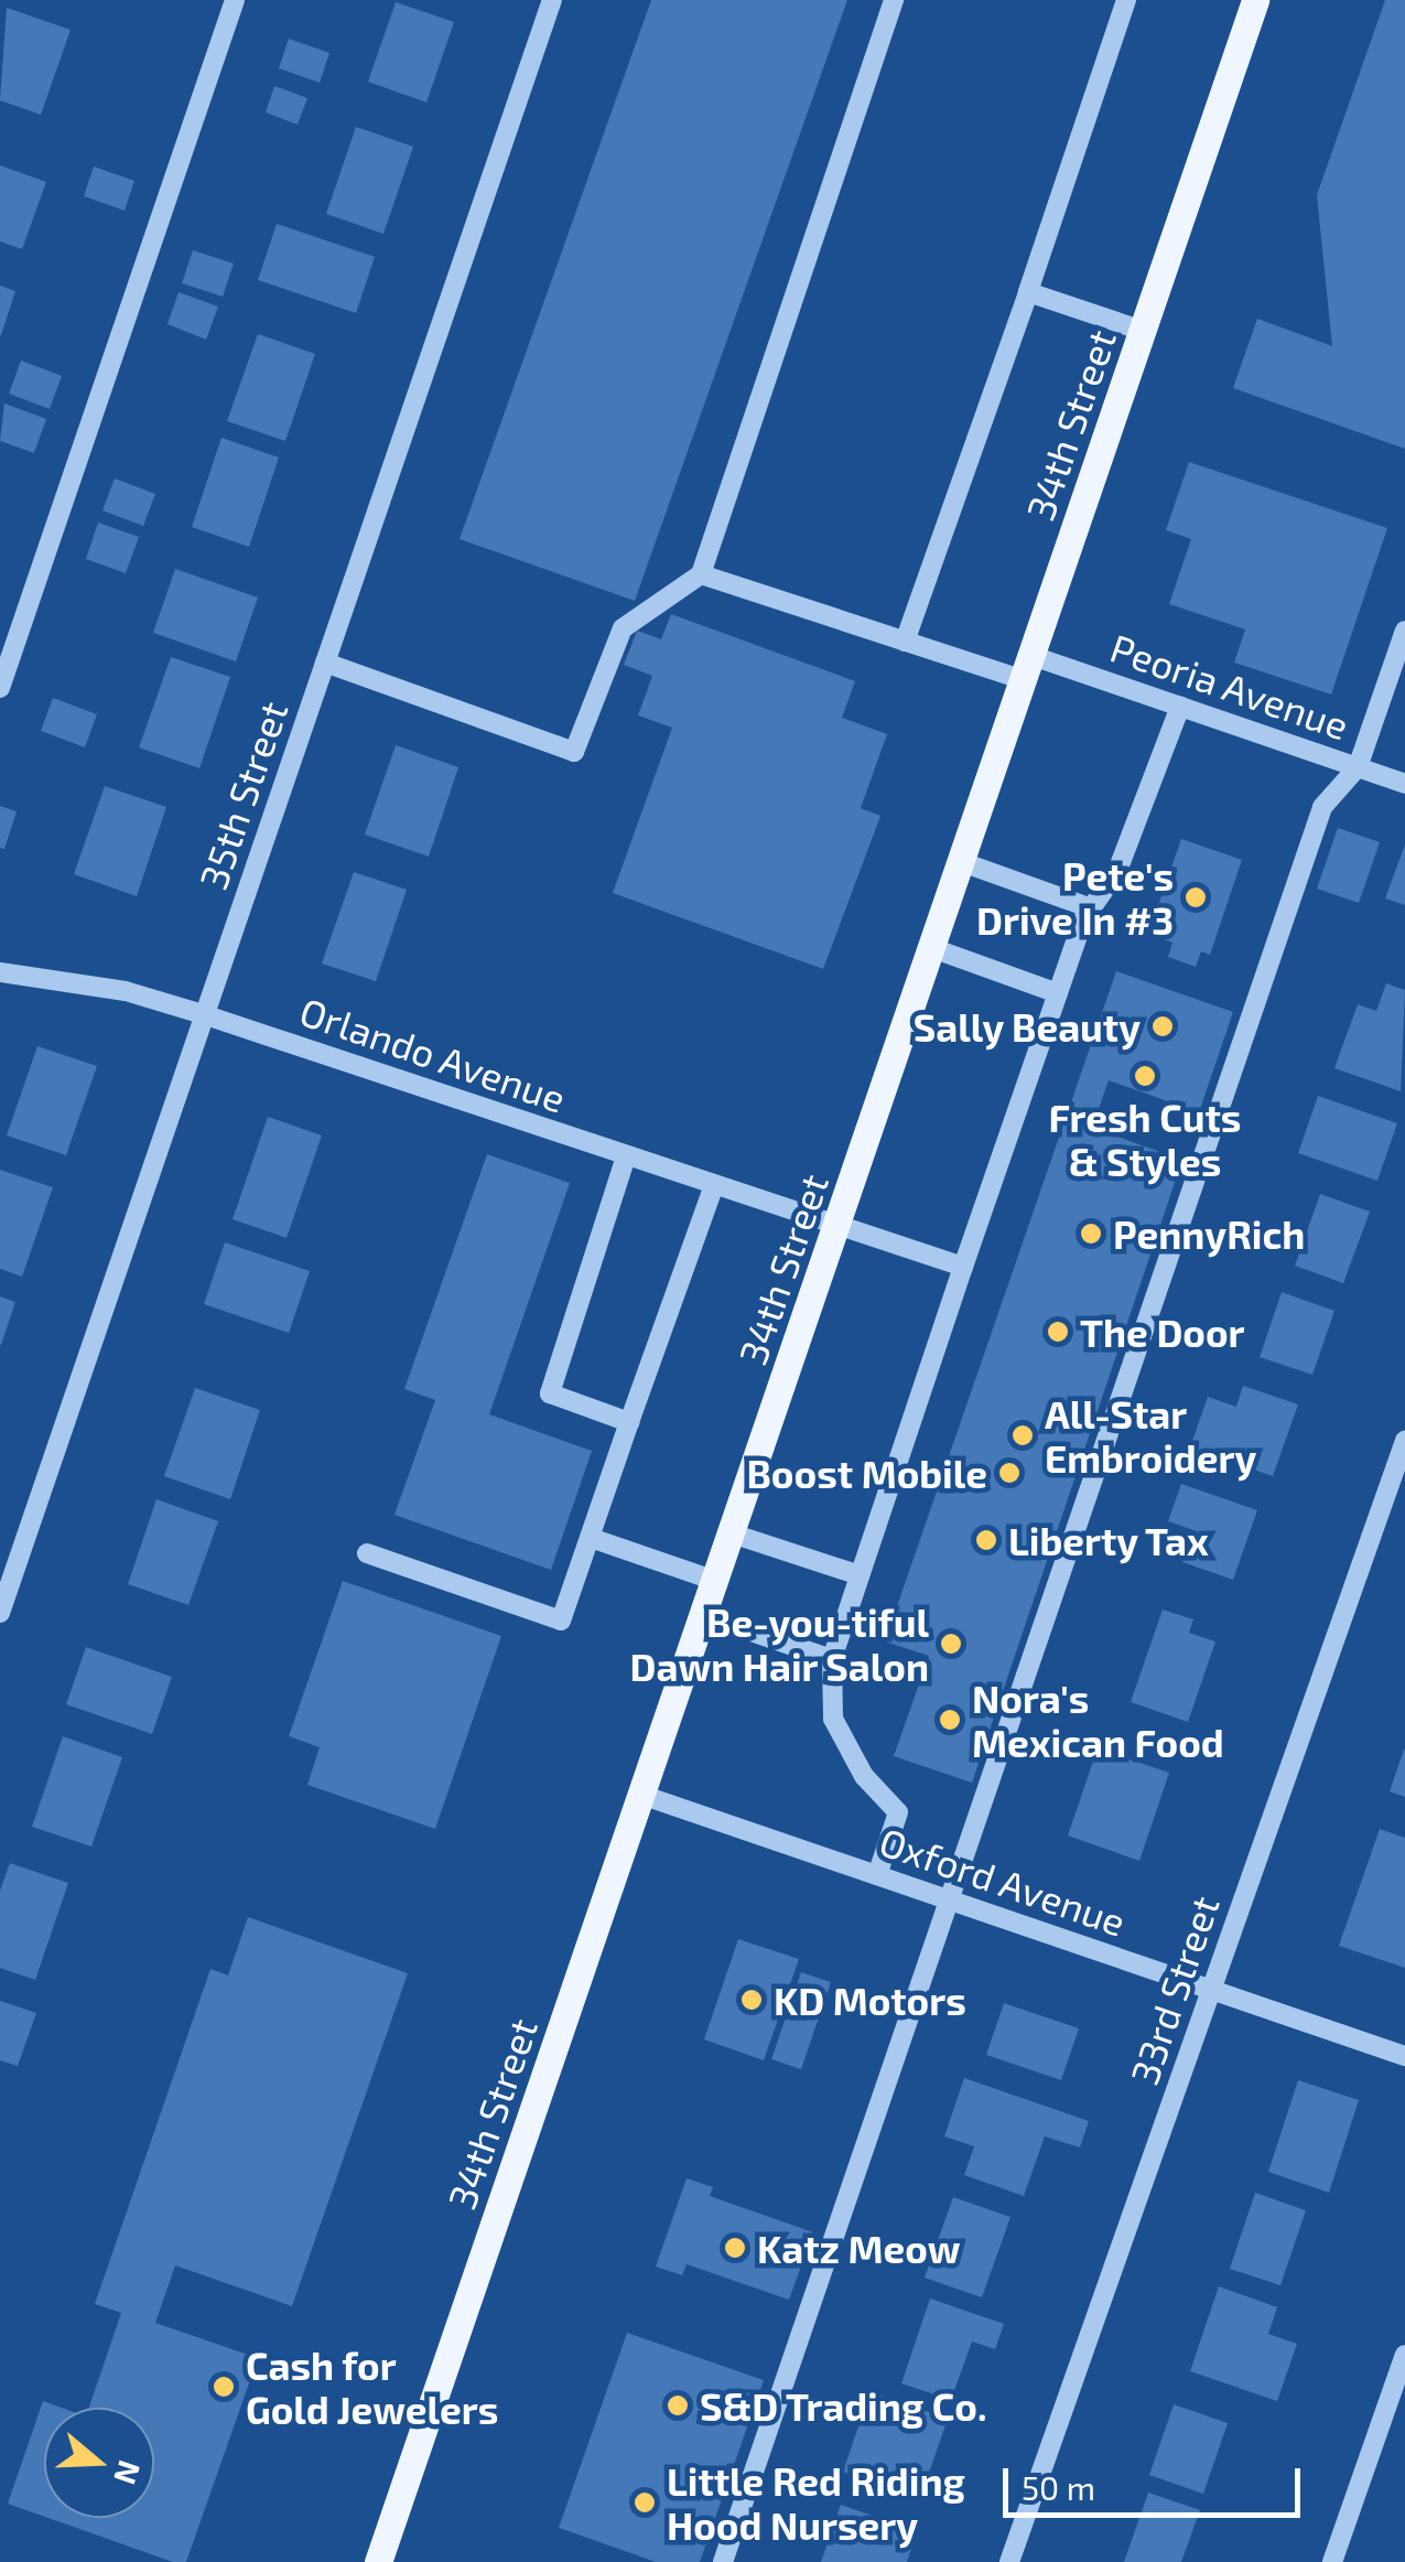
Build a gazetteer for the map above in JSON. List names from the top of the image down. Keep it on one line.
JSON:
{"streets":{"main road":["34th Street"],"street":["Peoria Avenue","35th Street","Orlando Avenue","Oxford Avenue","33rd Street"]},"crossings":[["34th Street","Peoria Avenue"],["34th Street","Orlando Avenue"],["34th Street","Oxford Avenue"],["35th Street","Orlando Avenue"],["Oxford Avenue","33rd Street"]],"places":["Pete's Drive In #3","Sally Beauty","Fresh Cuts & Styles","PennyRich","The Door","All-Star Embroidery","Boost Mobile","Liberty Tax","Be-you-tiful Dawn Hair Salon","Nora's Mexican Food","KD Motors","Katz Meow","Cash for Gold Jewelers","S&D Trading Co.","Little Red Riding Hood Nursery"],"scale_bar":"50 m","north":"right"}
